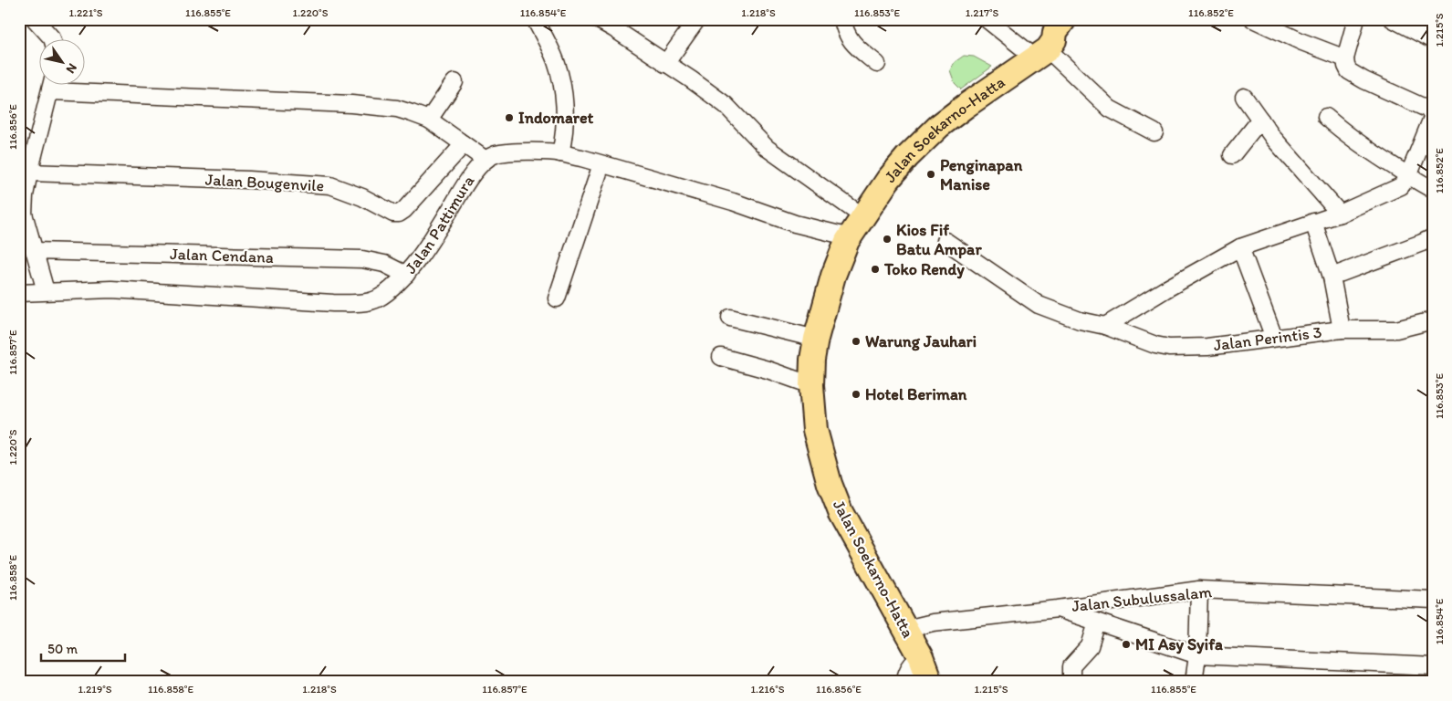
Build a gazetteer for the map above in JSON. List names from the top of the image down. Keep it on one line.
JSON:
{"streets":{"highway":["Jalan Soekarno-Hatta"],"street":["Jalan Bougenvile","Jalan Pattimura","Jalan Cendana","Jalan Perintis 3","Jalan Subulussalam"]},"crossings":[["Jalan Soekarno-Hatta","Jalan Pattimura"],["Jalan Soekarno-Hatta","Jalan Subulussalam"],["Jalan Pattimura","Jalan Cendana"]],"places":["Indomaret","Penginapan Manise","Kios Fif Batu Ampar","Toko Rendy","Warung Jauhari","Hotel Beriman","MI Asy Syifa"],"scale_bar":"50 m","north":"bottom right","coordinates":["1.221°S","116.855°E","1.220°S","116.854°E","1.218°S","116.853°E","1.217°S","116.852°E","1.215°S","116.856°E","116.857°E","116.858°E","1.219°S","1.216°S"]}
